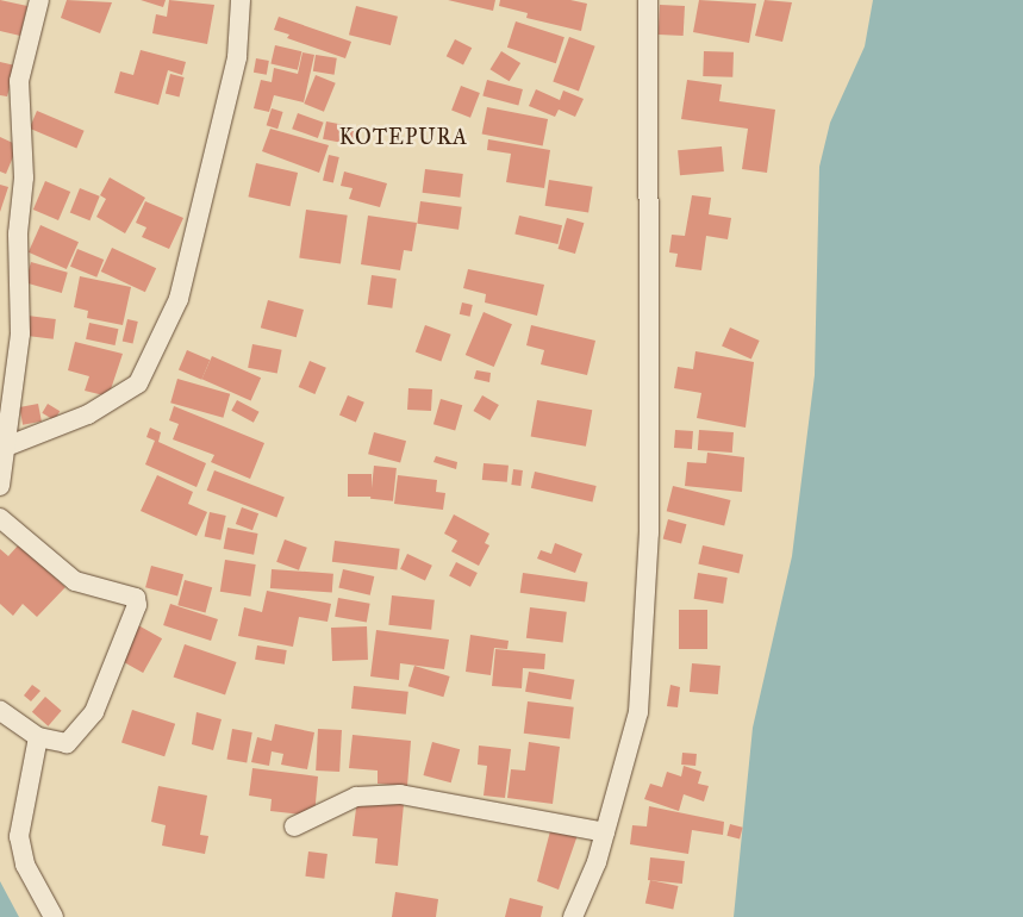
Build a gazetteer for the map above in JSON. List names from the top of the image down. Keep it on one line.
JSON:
{"districts":["KOTEPURA"]}
